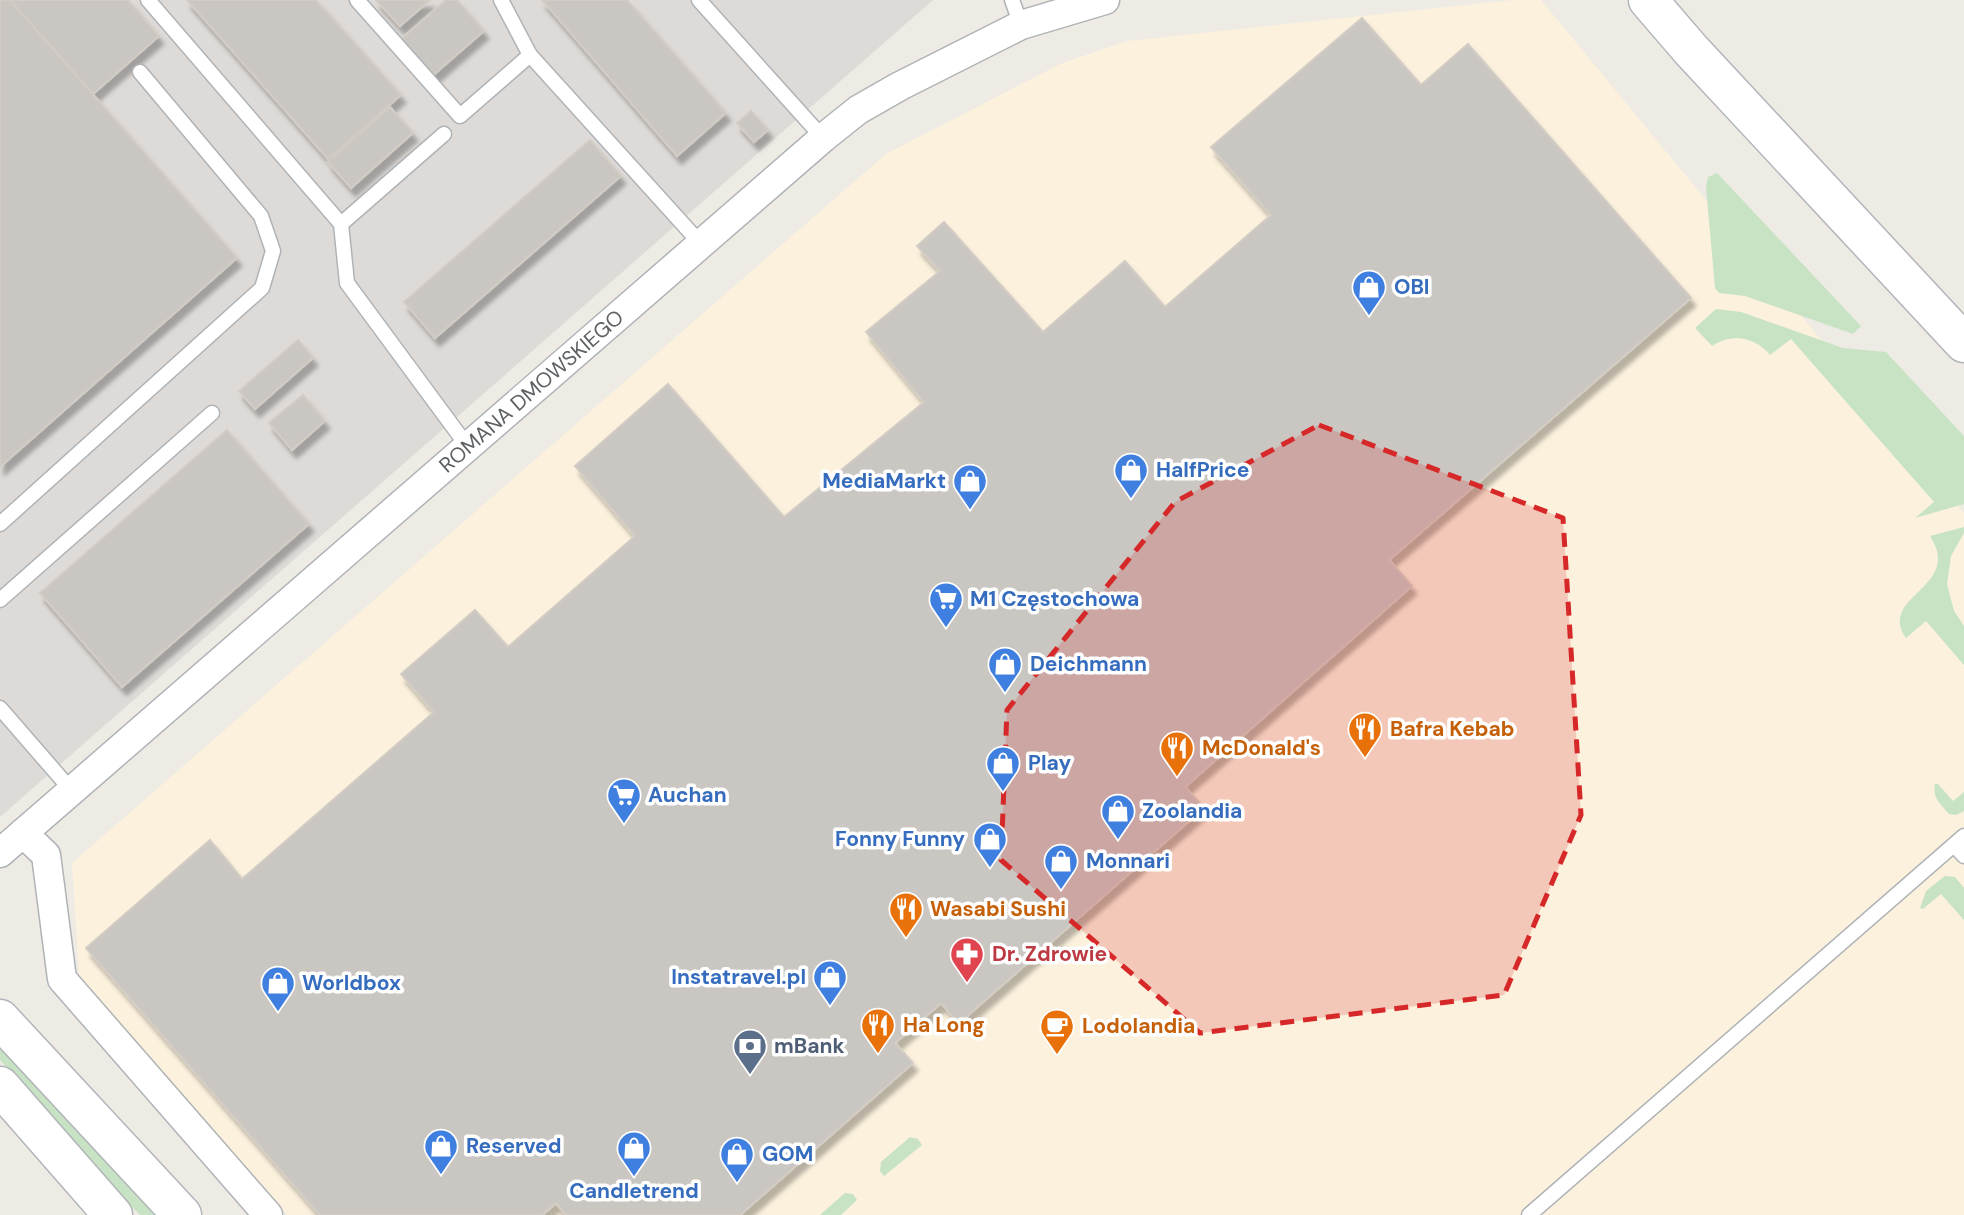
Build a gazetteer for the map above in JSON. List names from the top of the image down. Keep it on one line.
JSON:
{"streets":{"street":["ROMANA DMOWSKIEGO"]},"places":{"shop":["OBI","HalfPrice","MediaMarkt","Deichmann","Play","Zoolandia","Fonny Funny","Monnari","Instatravel.pl","Worldbox","Reserved","Candletrend","GOM"],"supermarket":["M1 Częstochowa","Auchan"],"restaurant":["Bafra Kebab","McDonald's","Wasabi Sushi","Ha Long"],"pharmacy":["Dr. Zdrowie"],"cafe":["Lodolandia"],"bank":["mBank"]}}
